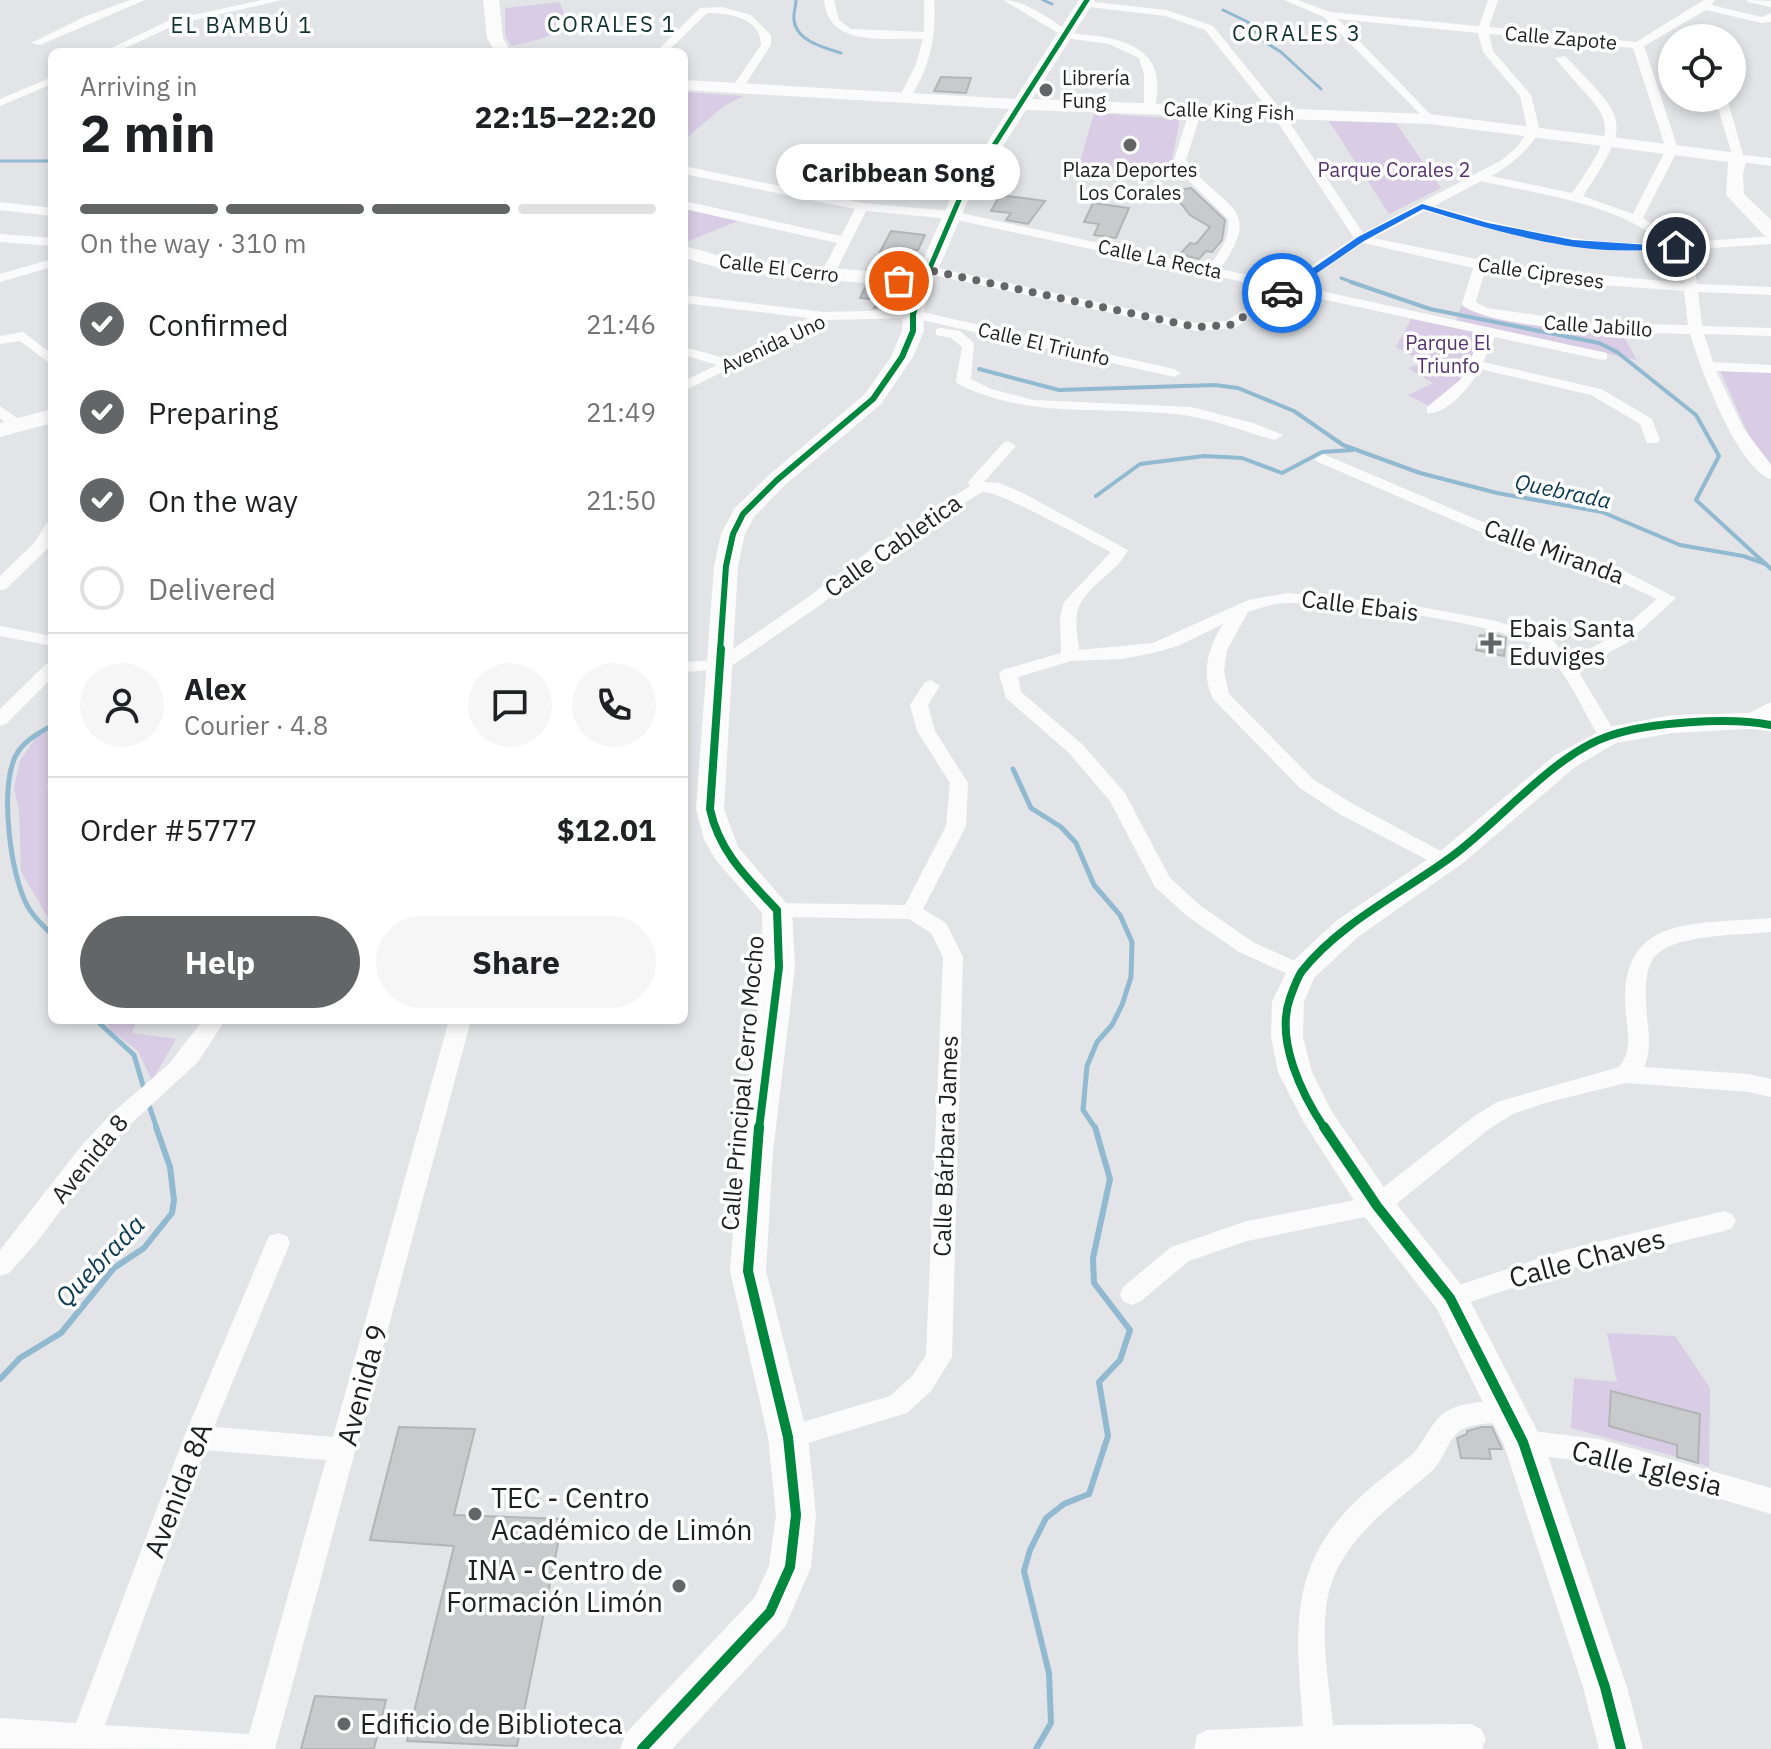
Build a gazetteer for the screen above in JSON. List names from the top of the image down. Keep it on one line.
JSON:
{"streets":{"street":["Calle Zapote","Calle King Fish","Calle La Recta","Calle El Cerro","Calle Cipreses","Calle Jabillo","Avenida Uno","Calle El Triunfo","Calle Cabletica","Calle Miranda","Calle Ebais","Calle Principal Cerro Mocho","Calle Bárbara James","Avenida 8","Calle Chaves","Avenida 9","Calle Iglesia","Avenida 8A"]},"crossings":[["Calle King Fish","Calle Principal Cerro Mocho"],["Calle La Recta","Calle Principal Cerro Mocho"],["Calle El Cerro","Calle Principal Cerro Mocho"],["Calle Cipreses","Calle Jabillo"],["Avenida Uno","Calle El Triunfo"],["Avenida Uno","Calle Principal Cerro Mocho"],["Calle El Triunfo","Calle Principal Cerro Mocho"],["Calle Cabletica","Calle Ebais"],["Calle Cabletica","Calle Principal Cerro Mocho"],["Calle Miranda","Calle Ebais"],["Calle Principal Cerro Mocho","Calle Bárbara James"]],"districts":["CORALES 1","EL BAMBÚ 1","CORALES 3"],"water":["Quebrada"],"parks":["Parque Corales 2","Parque El Triunfo"],"places":{"other":["Librería Fung","Plaza Deportes Los Corales","Caribbean Song","TEC - Centro Académico de Limón","INA - Centro de Formación Limón","Edificio de Biblioteca"],"health":["Ebais Santa Eduviges"]},"page":{"heading":["2 min","Arriving in","22:15–22:20"],"panel":["Alex","Courier · 4.8","Order #5777","$12.01"],"bubble":"Caribbean Song","bar":"On the way · 310 m","list":[["Confirmed","21:46"],["Preparing","21:49"],["On the way","21:50"],"Delivered"],"buttons":["Help","Share"]}}
